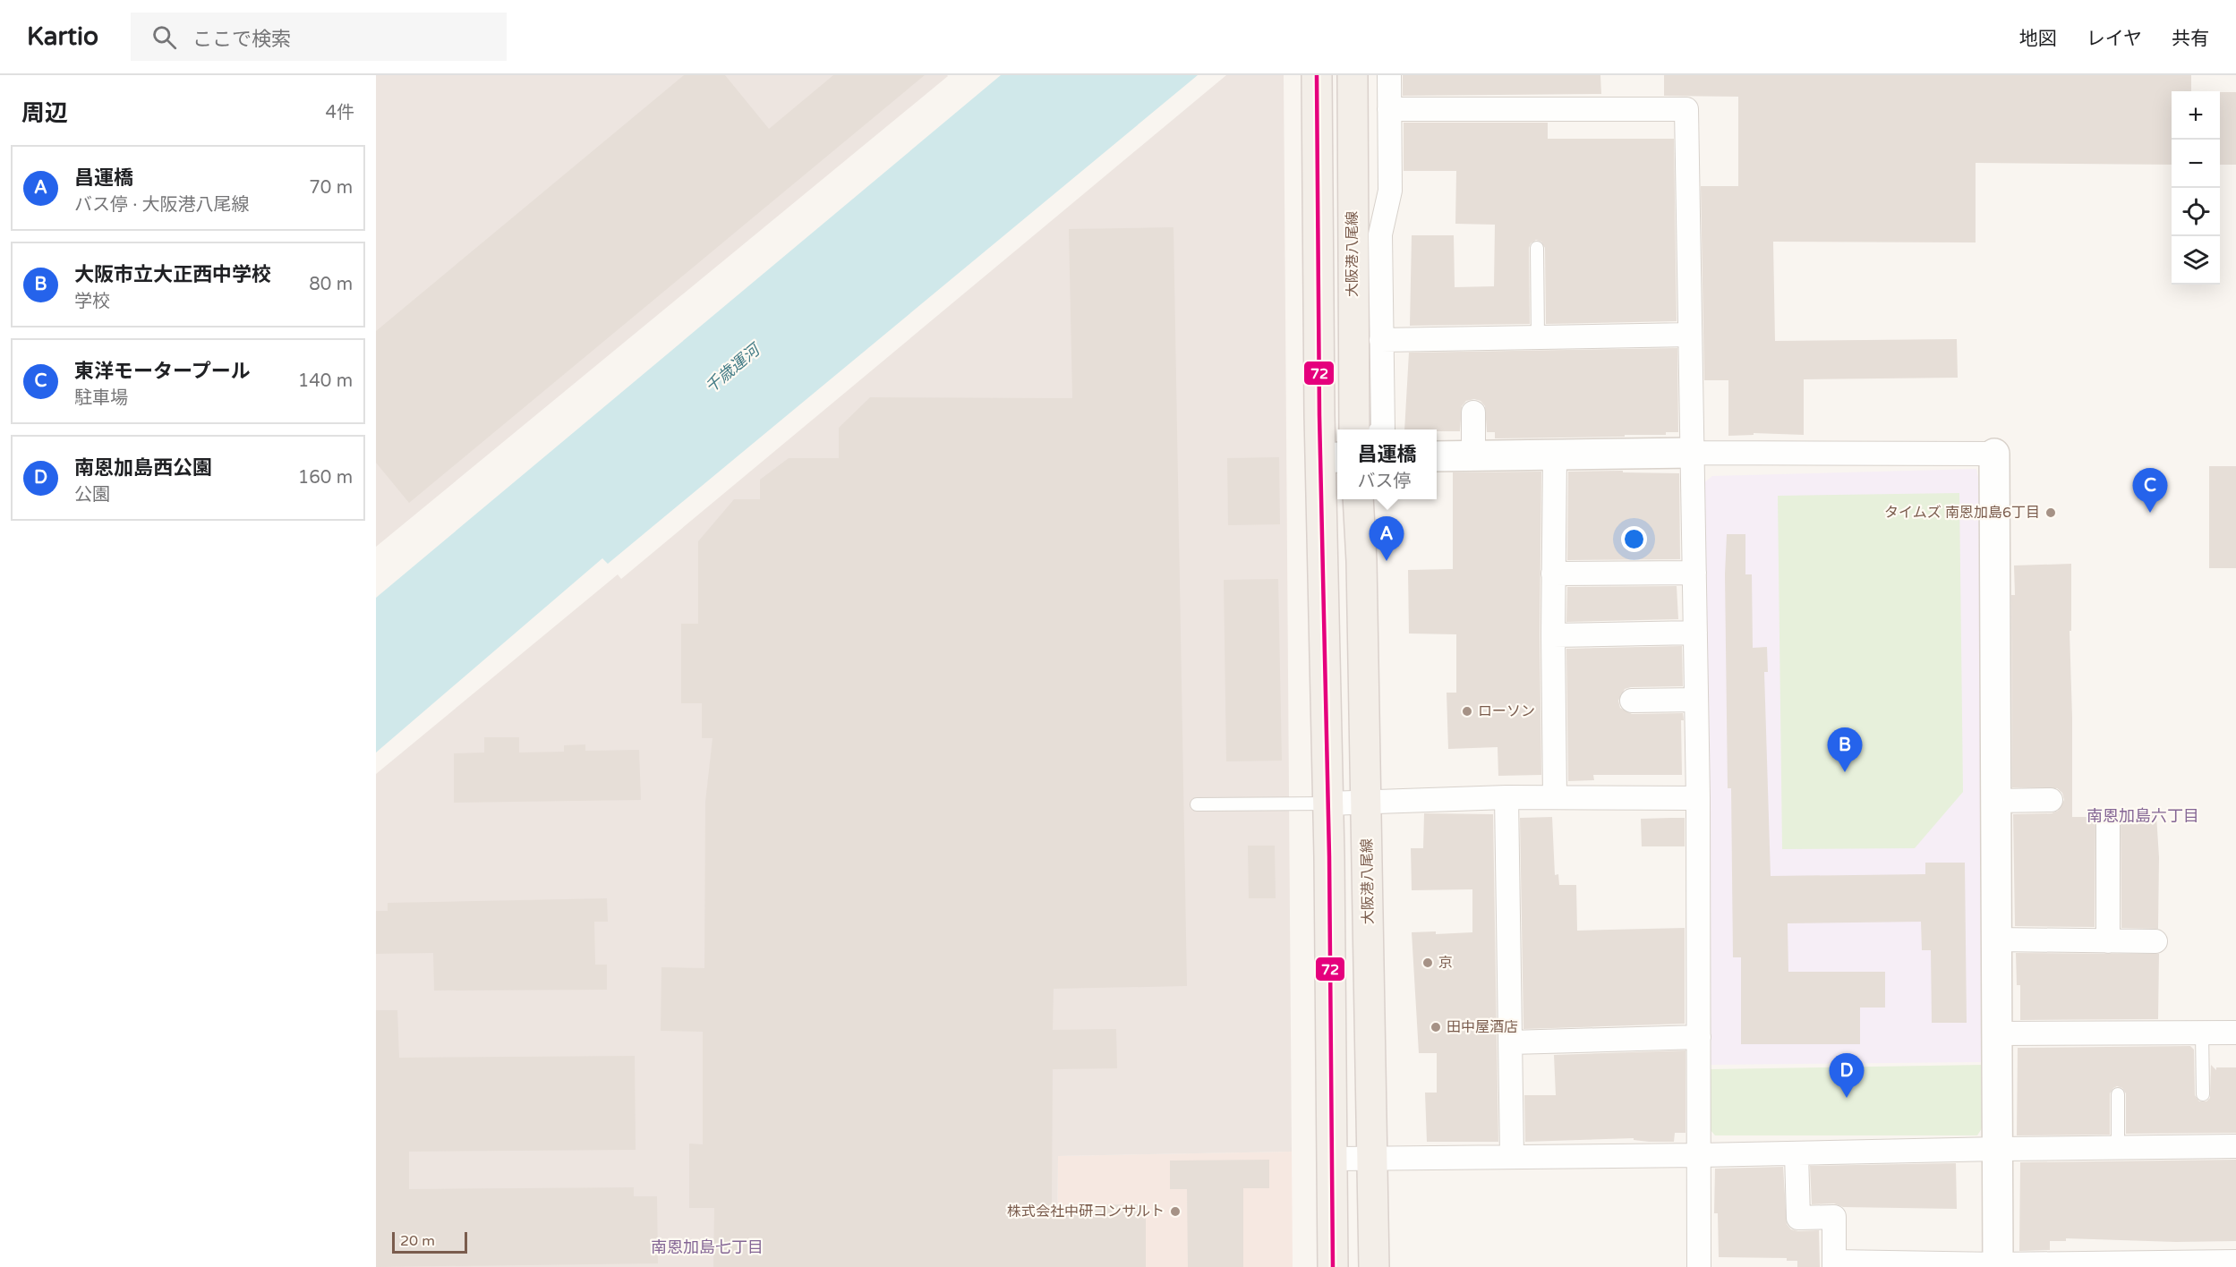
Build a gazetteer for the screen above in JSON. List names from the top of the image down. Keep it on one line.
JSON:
{"streets":{"main road":["大阪港八尾線"]},"districts":["南恩加島六丁目","南恩加島七丁目"],"water":["千歳運河"],"places":["タイムズ 南恩加島6丁目","ローソン","京","田中屋酒店","株式会社中研コンサルト"],"lines":["transit line 72"],"scale_bar":"20 m","page":{"header":"Kartio","search":"ここで検索","nav":["地図","レイヤ","共有"],"heading":["周辺","4件"],"map_buttons":["+","−"],"list":[{"mark":"A","name":"昌運橋","note":"バス停 · 大阪港八尾線","value":"70 m"},{"mark":"B","name":"大阪市立大正西中学校","note":"学校","value":"80 m"},{"mark":"C","name":"東洋モータープール","note":"駐車場","value":"140 m"},{"mark":"D","name":"南恩加島西公園","note":"公園","value":"160 m"}],"popup":["昌運橋","バス停"],"pins":["C","A","B","D"],"scale":"20 m"}}
